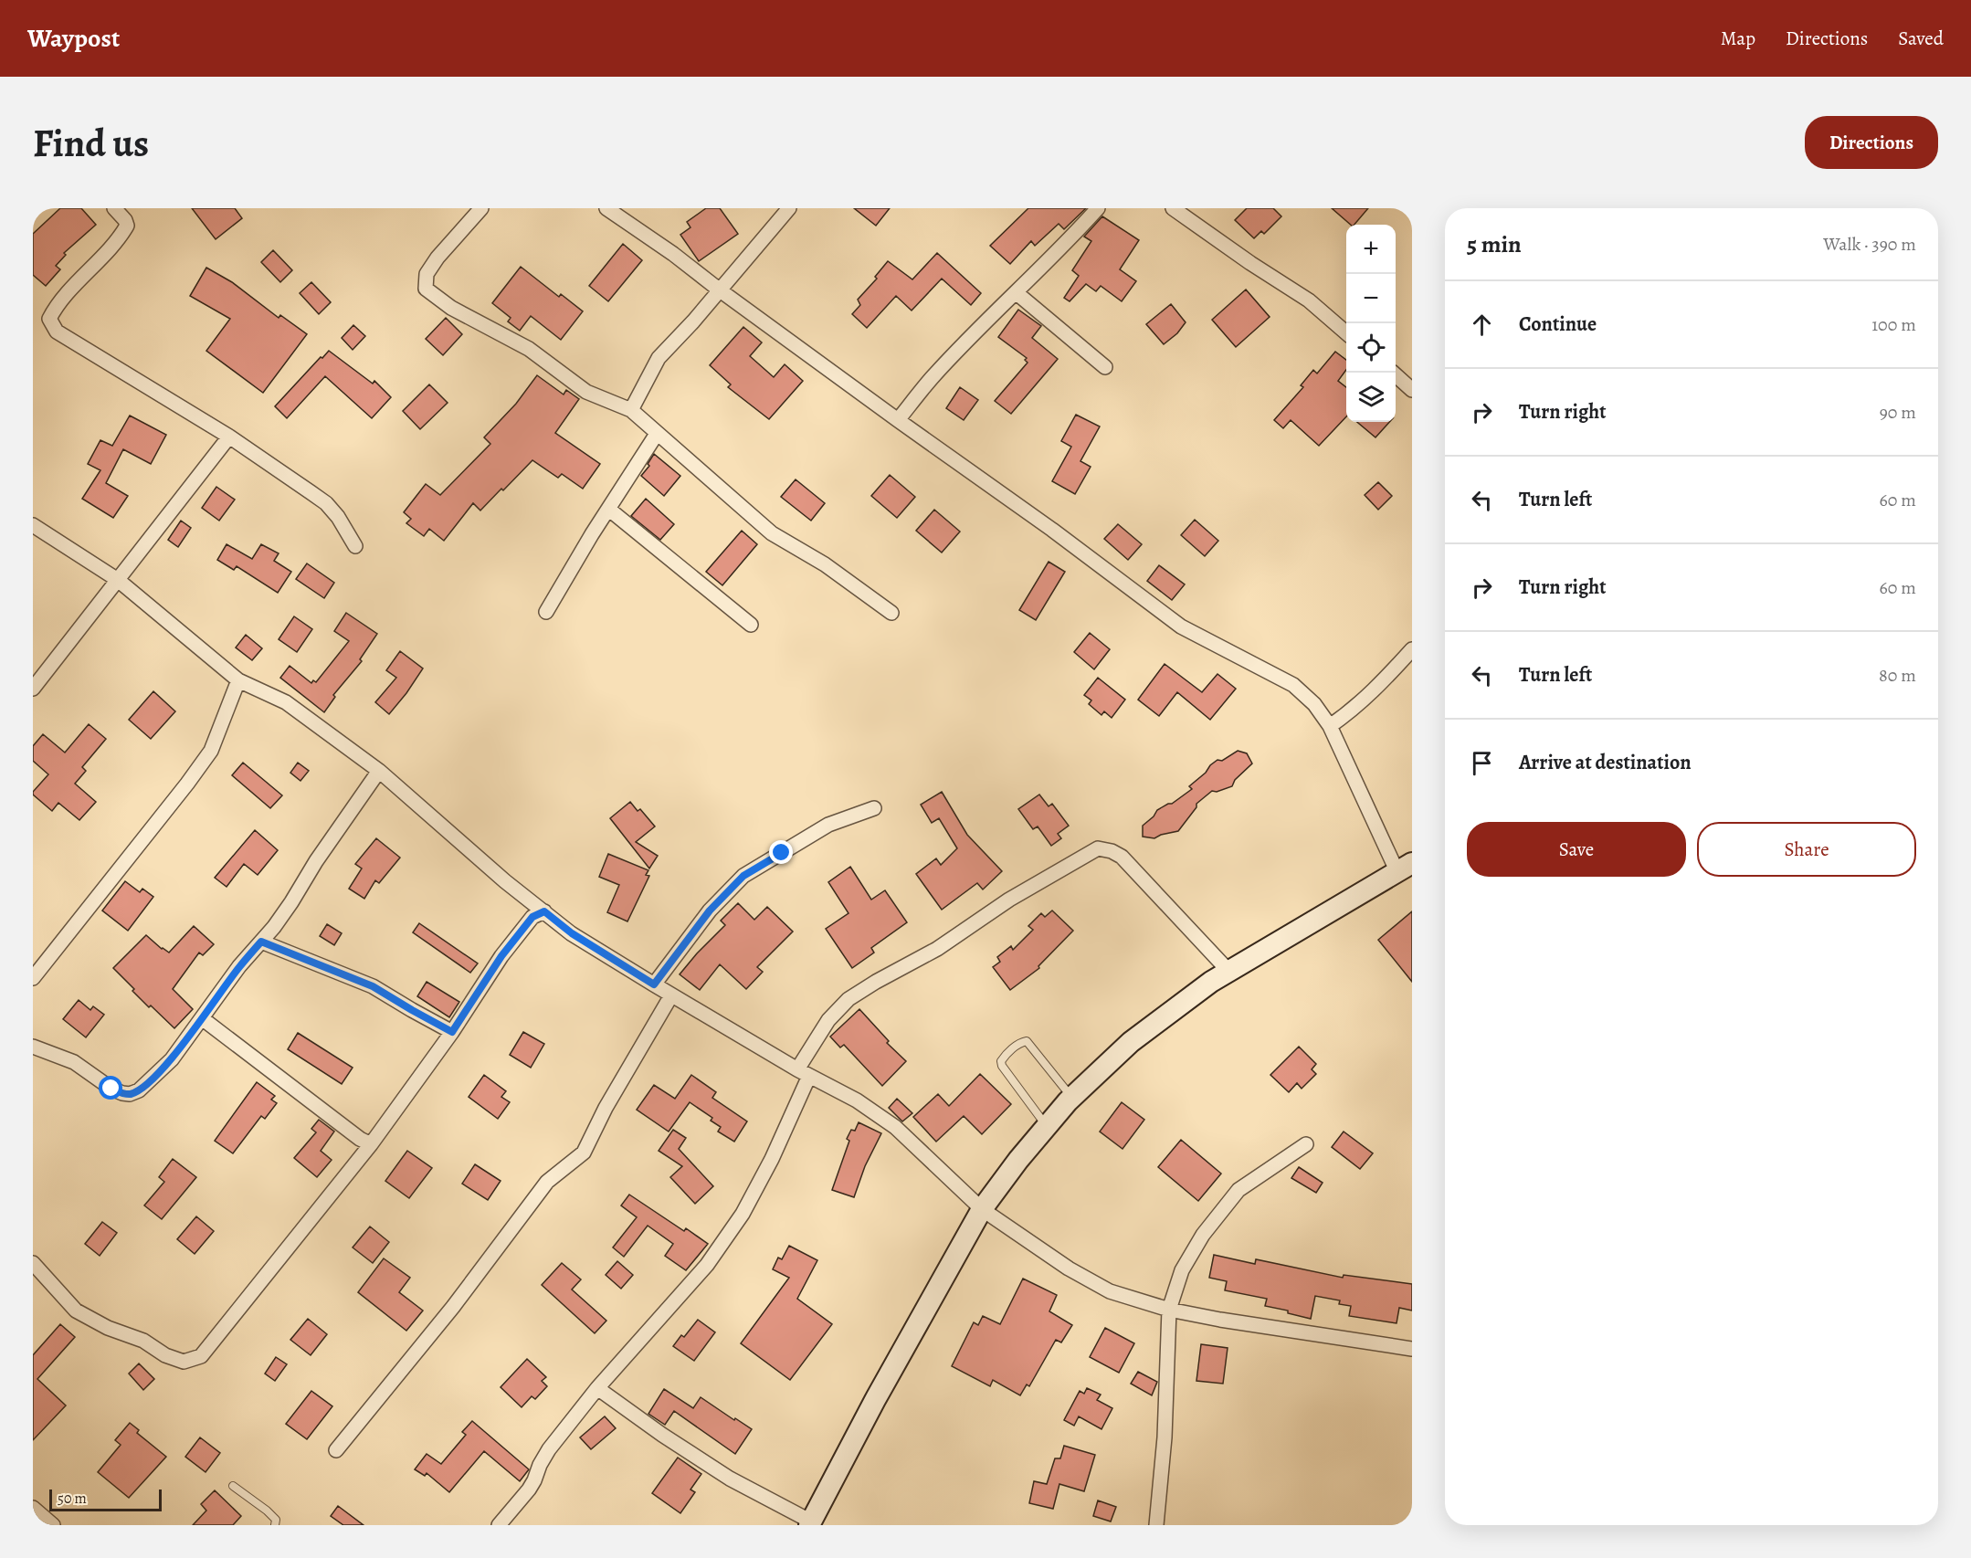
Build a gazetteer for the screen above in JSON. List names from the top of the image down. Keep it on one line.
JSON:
{"scale_bar":"50 m","page":{"header":"Waypost","nav":["Map","Directions","Saved"],"buttons":["Directions",["Save","Share"]],"title":"Find us","heading":["5 min","Walk · 390 m"],"map_buttons":["+","−"],"list":[["Continue","100 m"],["Turn right","90 m"],["Turn left","60 m"],["Turn right","60 m"],["Turn left","80 m"],"Arrive at destination"],"scale":"50 m"}}
